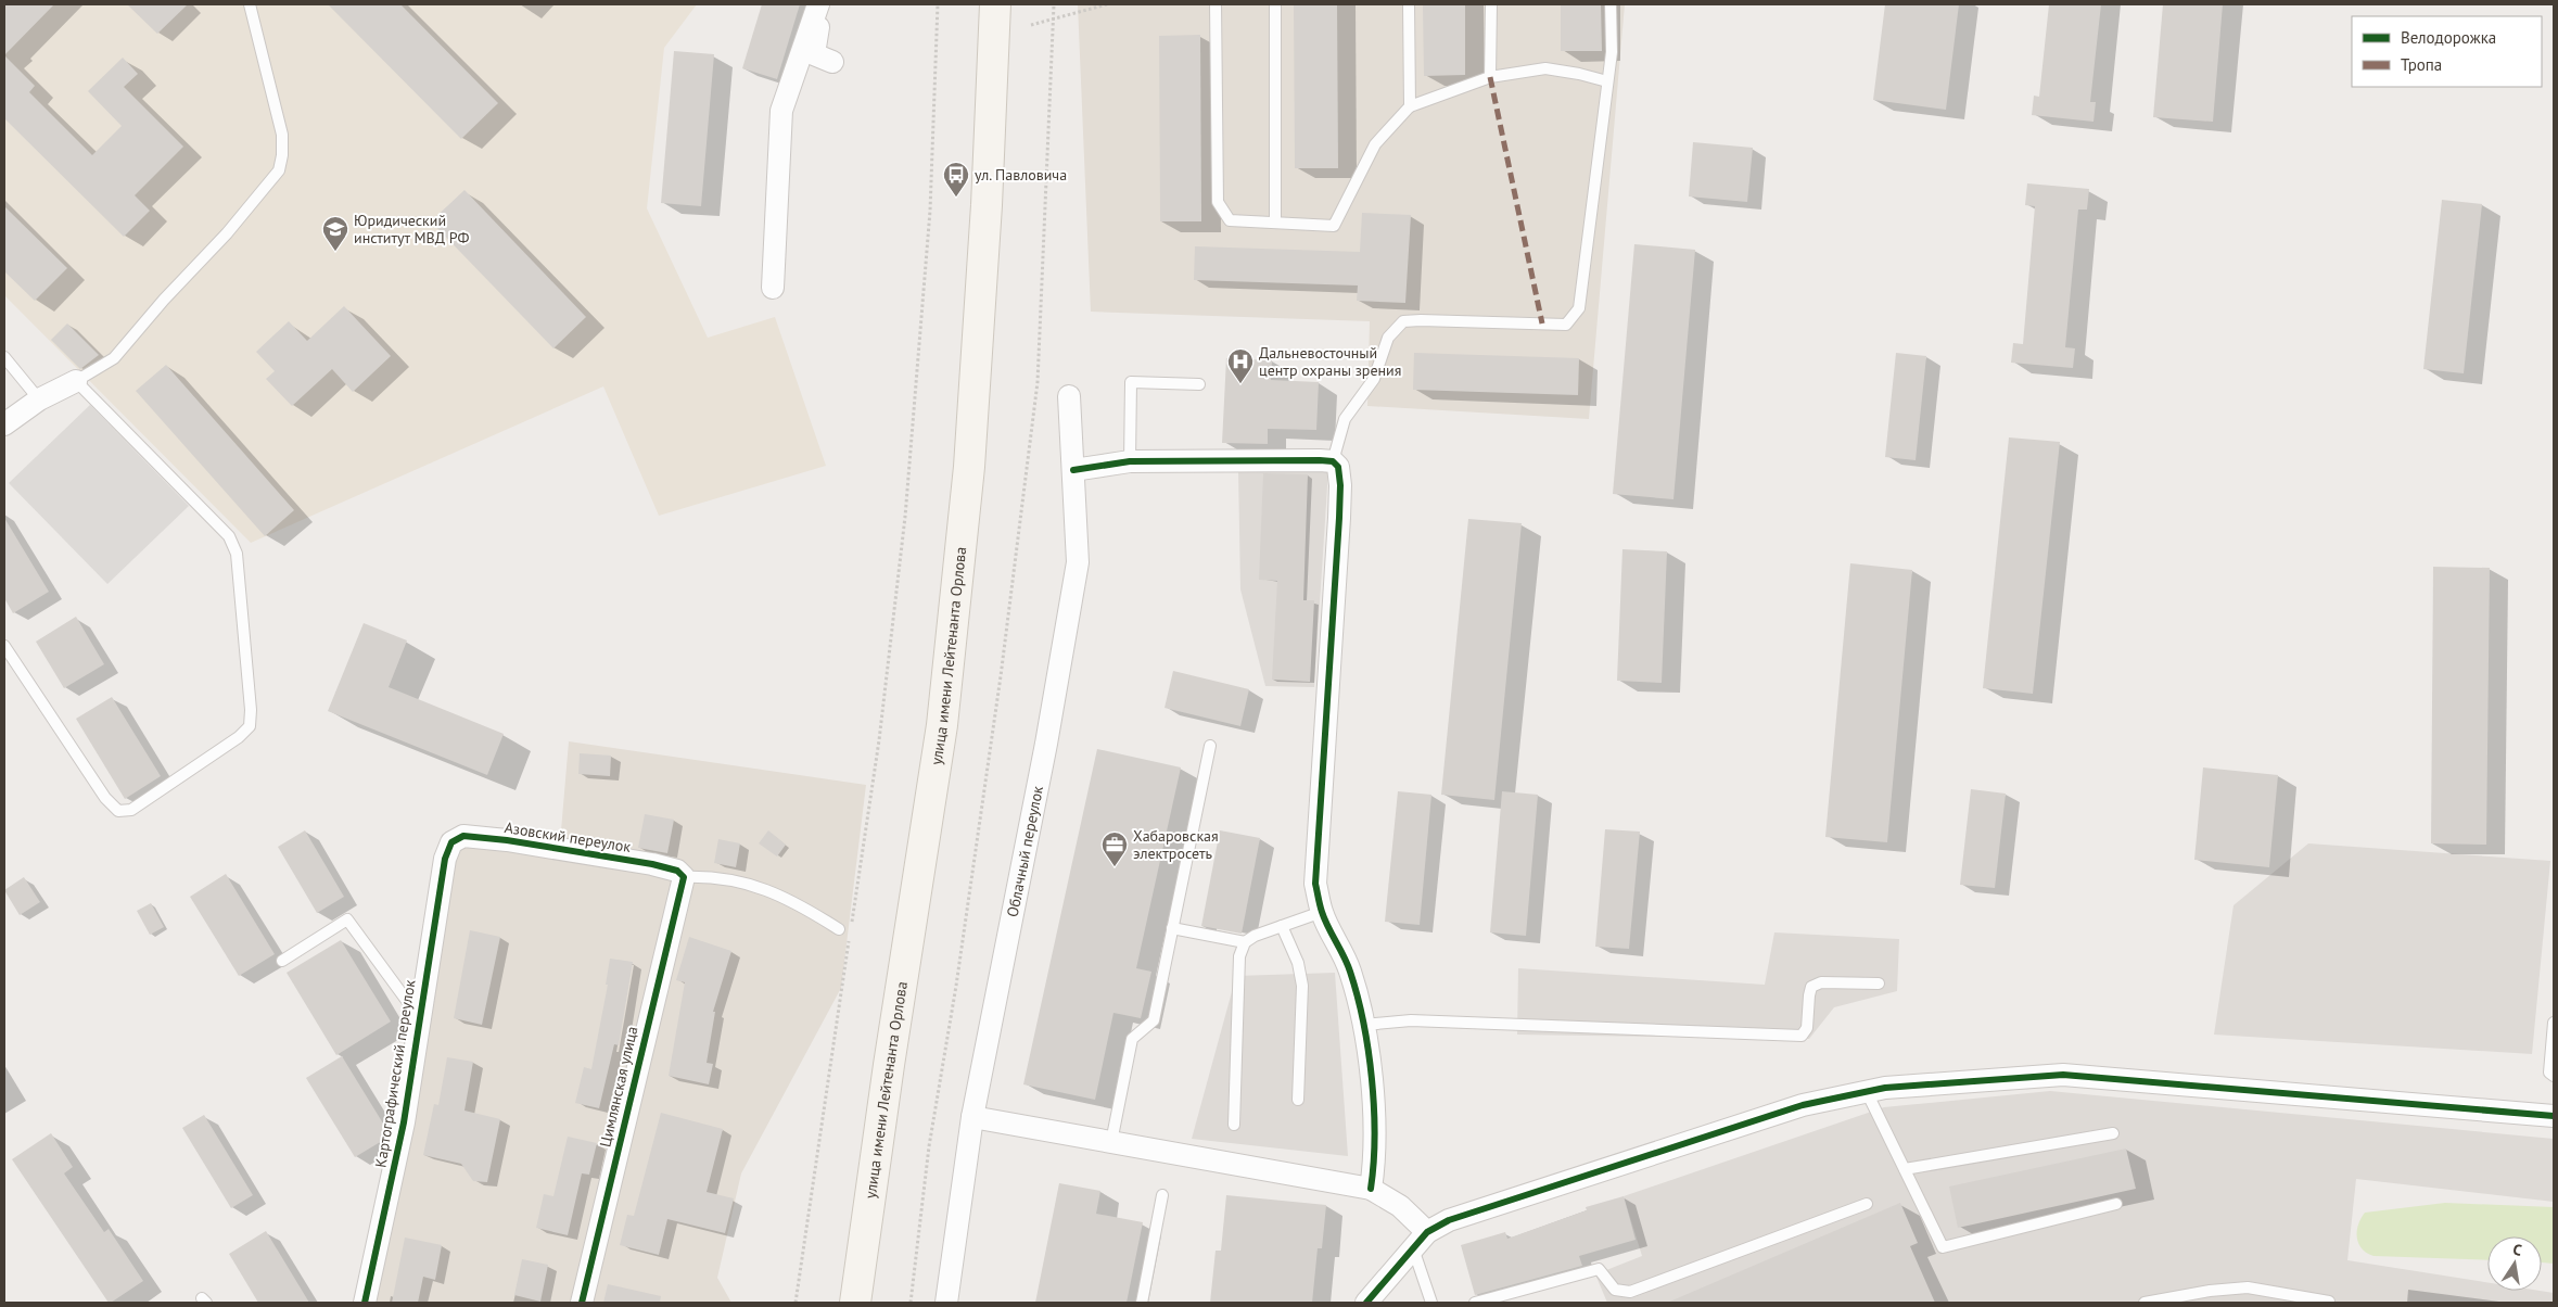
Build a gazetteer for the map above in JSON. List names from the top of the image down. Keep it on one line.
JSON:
{"streets":{"main road":["улица имени Лейтенанта Орлова"],"street":["Азовский переулок","Облачный переулок","Картографический переулок","Цимлянская улица"]},"crossings":[["Азовский переулок","Картографический переулок"],["Азовский переулок","Цимлянская улица"]],"places":{"bus stop":["ул. Павловича"],"school or university":["Юридический институт МВД РФ"],"hospital":["Дальневосточный центр охраны зрения"],"office":["Хабаровская электросеть"]},"legend":["Велодорожка","Тропа"],"north":"top"}
